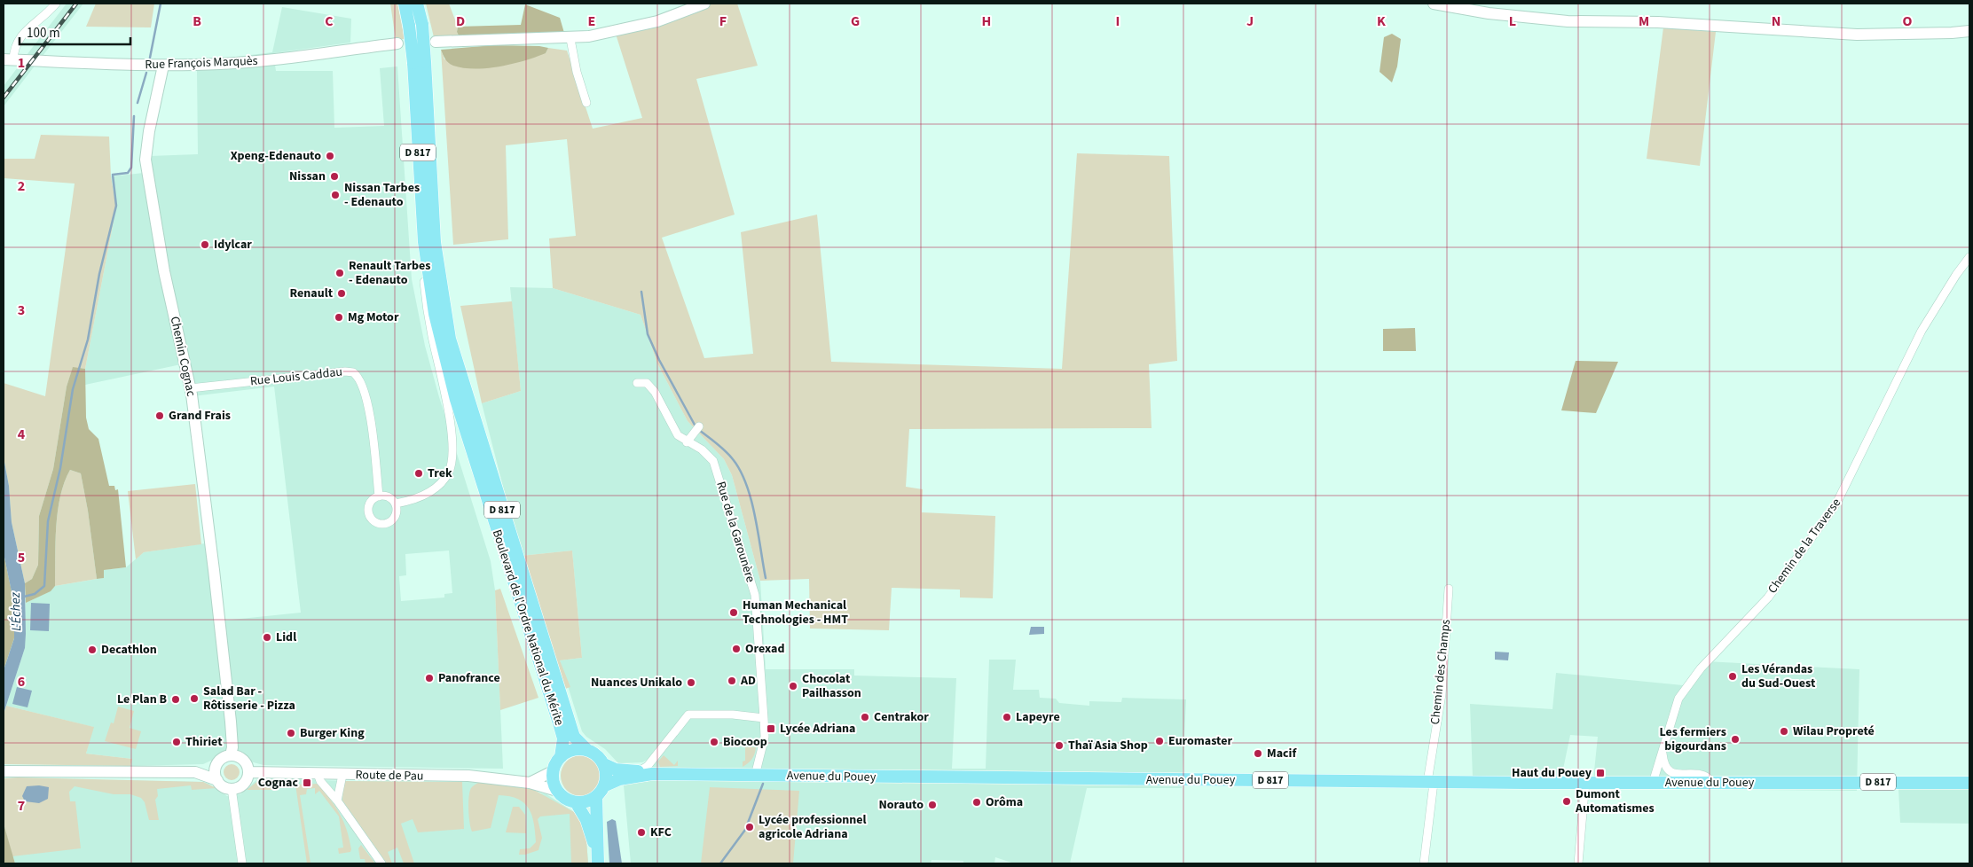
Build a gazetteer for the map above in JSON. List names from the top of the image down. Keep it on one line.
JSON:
{"streets":{"main road":["D 817","Boulevard de l'Ordre National du Mérite","Route de Pau","Avenue du Pouey"],"street":["Rue François Marquès","Chemin Cognac","Rue Louis Caddau","Rue de la Garounère","Chemin de la Traverse","Chemin des Champs"]},"crossings":[["Rue François Marquès","Chemin Cognac"],["D 817","Rue de la Garounère"],["D 817","Boulevard de l'Ordre National du Mérite"],["D 817","Route de Pau"],["D 817","Avenue du Pouey"],["Chemin Cognac","Rue Louis Caddau"],["Chemin Cognac","Route de Pau"],["Rue de la Garounère","Avenue du Pouey"],["Chemin de la Traverse","Avenue du Pouey"],["Boulevard de l'Ordre National du Mérite","Route de Pau"],["Chemin des Champs","Avenue du Pouey"]],"water":["L'Échez"],"places":{"other":["Xpeng-Edenauto","Nissan","Nissan Tarbes - Edenauto","Idylcar","Renault Tarbes - Edenauto","Renault","Mg Motor","Grand Frais","Trek","Human Mechanical Technologies - HMT","Lidl","Orexad","Decathlon","Les Vérandas du Sud-Ouest","Panofrance","AD","Nuances Unikalo","Chocolat Pailhasson","Salad Bar - Rôtisserie - Pizza","Le Plan B","Centrakor","Lapeyre","Wilau Propreté","Burger King","Les fermiers bigourdans","Euromaster","Thiriet","Biocoop","Thaï Asia Shop","Macif","Dumont Automatismes","Orôma","Norauto","Lycée professionnel agricole Adriana","KFC"],"transit":["Lycée Adriana","Haut du Pouey","Cognac"]},"scale_bar":"100 m","grid":{"columns":["B","C","D","E","F","G","H","I","J","K","L","M","N","O"],"rows":["1","2","3","4","5","6","7"]}}
